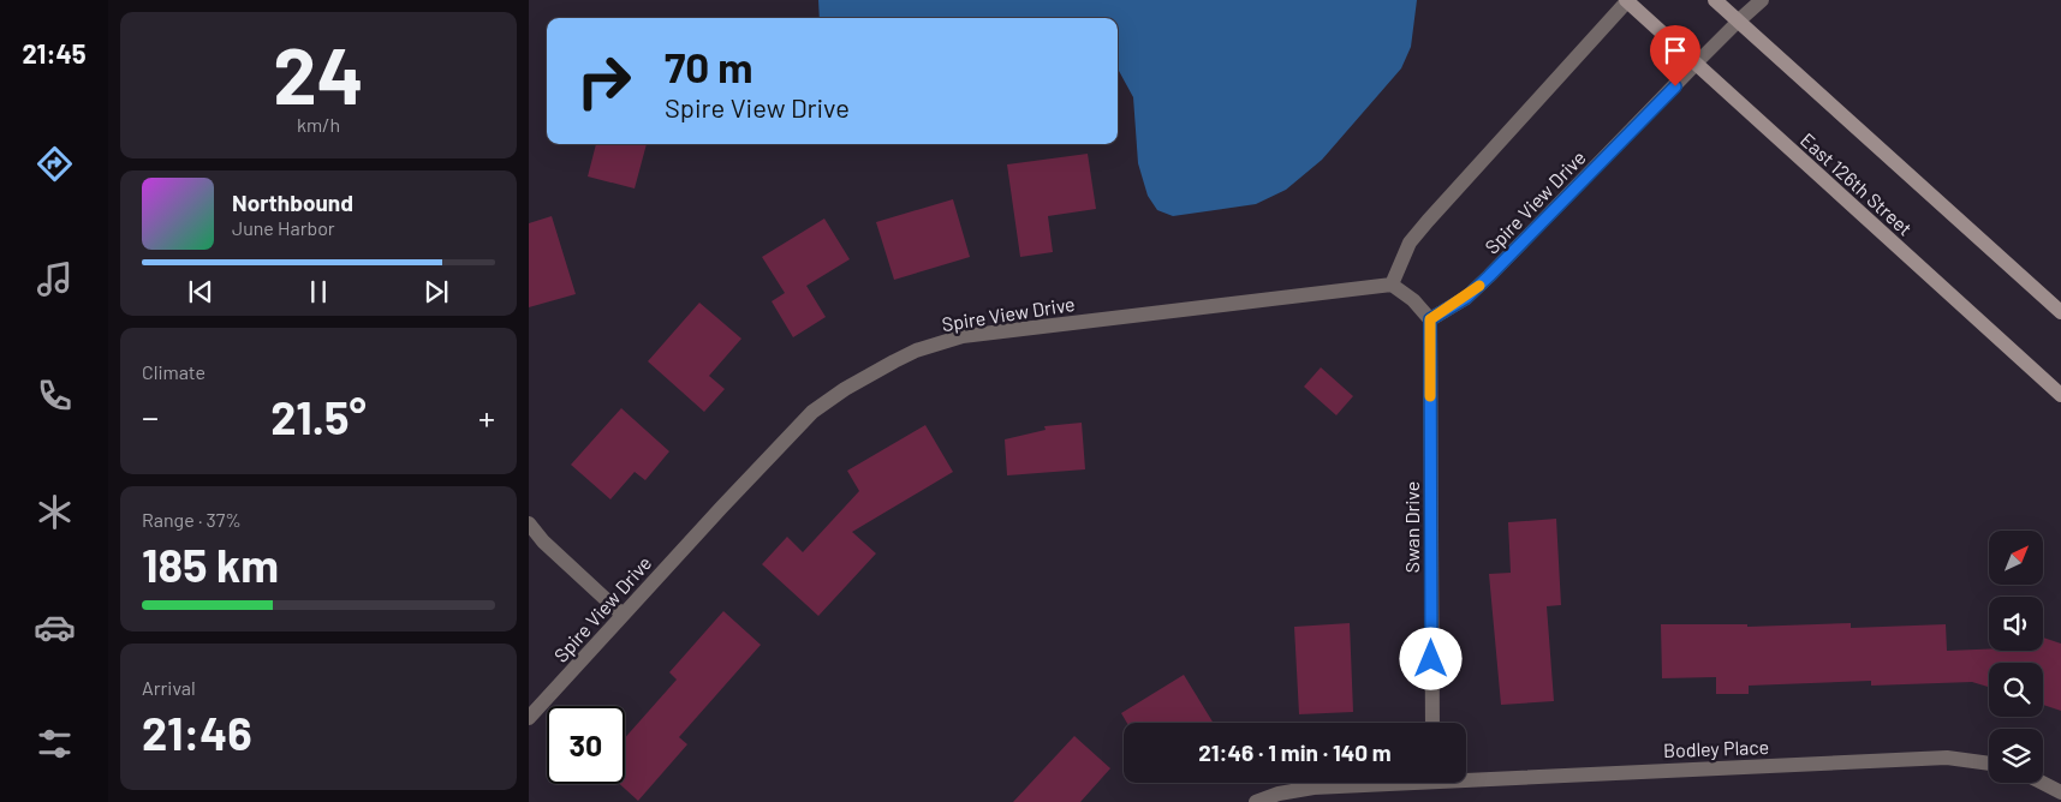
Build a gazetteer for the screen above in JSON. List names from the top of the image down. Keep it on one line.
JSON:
{"streets":{"main road":["East 126th Street"],"street":["Spire View Drive","Swan Drive","Bodley Place"]},"crossings":[["East 126th Street","Spire View Drive"],["Spire View Drive","Swan Drive"]],"north":"top right","page":{"tabs":"21:45","tile":[["24","km/h"],"Climate",["Range · 37%","185 km"],["Arrival","21:46"]],"turn":["70 m","Spire View Drive"],"song":["Northbound","June Harbor"],"heat":["−","21.5°","+"],"limit":"30","trip":"21:46 · 1 min · 140 m"}}
